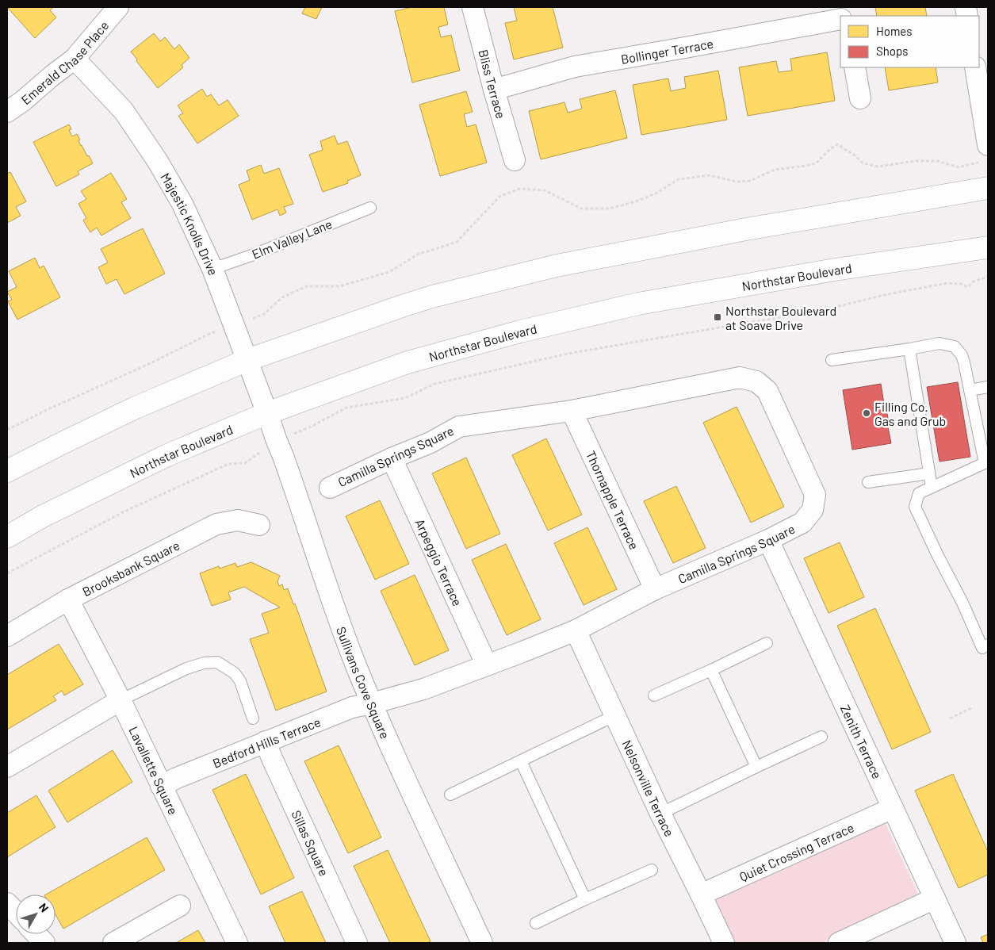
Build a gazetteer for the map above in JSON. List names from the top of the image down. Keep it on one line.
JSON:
{"streets":{"main road":["Northstar Boulevard"],"street":["Bollinger Terrace","Emerald Chase Place","Bliss Terrace","Majestic Knolls Drive","Camilla Springs Square","Thornapple Terrace","Arpeggio Terrace","Brooksbank Square","Sullivans Cove Square","Bedford Hills Terrace","Zenith Terrace","Lavallette Square","Nelsonville Terrace","Sillas Square","Quiet Crossing Terrace"],"lane":["Elm Valley Lane"]},"crossings":[["Bollinger Terrace","Bliss Terrace"],["Emerald Chase Place","Majestic Knolls Drive"],["Majestic Knolls Drive","Elm Valley Lane"],["Majestic Knolls Drive","Northstar Boulevard"],["Majestic Knolls Drive","Sullivans Cove Square"],["Northstar Boulevard","Sullivans Cove Square"],["Camilla Springs Square","Thornapple Terrace"],["Camilla Springs Square","Arpeggio Terrace"],["Camilla Springs Square","Sullivans Cove Square"],["Camilla Springs Square","Bedford Hills Terrace"],["Camilla Springs Square","Zenith Terrace"],["Camilla Springs Square","Nelsonville Terrace"],["Brooksbank Square","Lavallette Square"],["Sullivans Cove Square","Bedford Hills Terrace"],["Bedford Hills Terrace","Lavallette Square"],["Bedford Hills Terrace","Sillas Square"],["Zenith Terrace","Quiet Crossing Terrace"],["Nelsonville Terrace","Quiet Crossing Terrace"]],"places":{"transit":["Northstar Boulevard at Soave Drive"],"other":["Filling Co. Gas and Grub"]},"legend":["Homes","Shops"],"north":"top right"}
